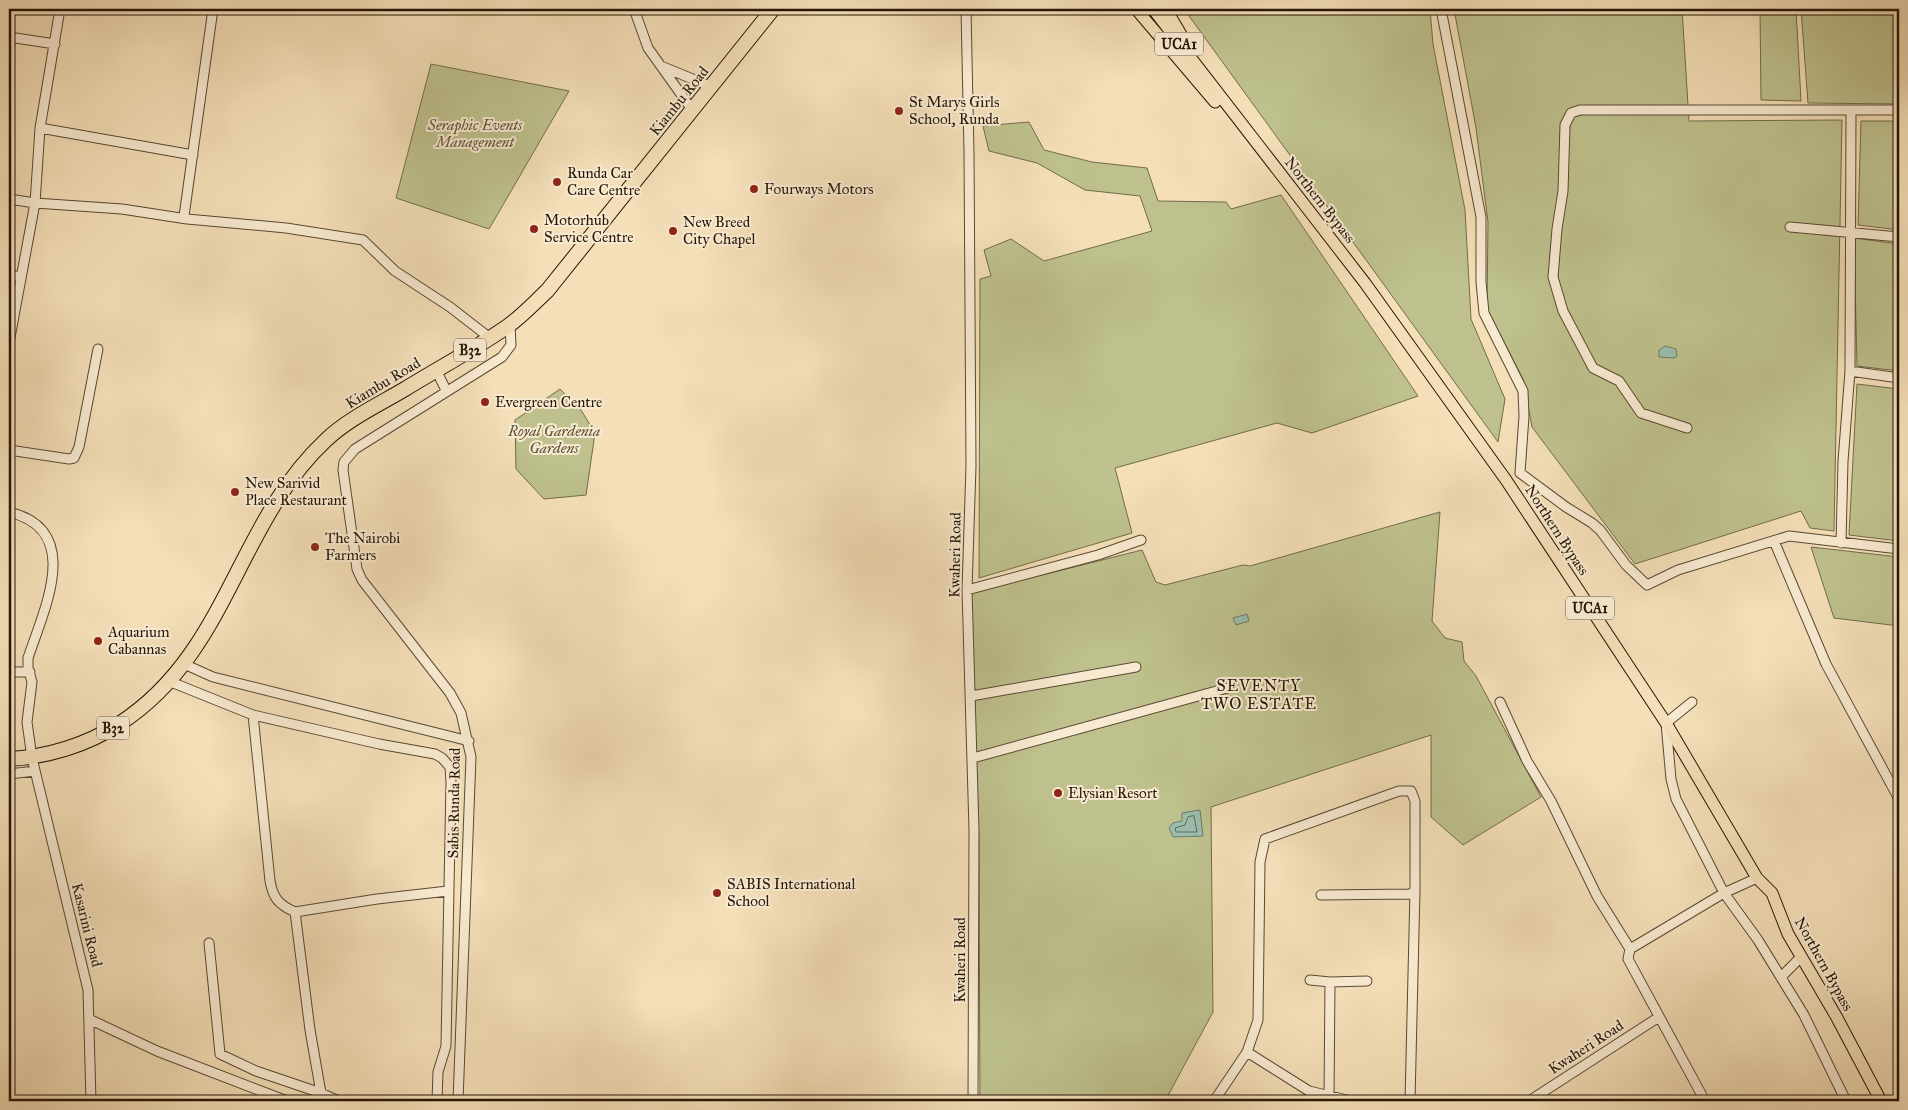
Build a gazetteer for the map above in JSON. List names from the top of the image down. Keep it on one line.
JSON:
{"streets":{"highway":["Kiambu Road","B32"],"main road":["UCA1","Northern Bypass"],"street":["Kwaheri Road","Sabis Runda Road","Kasarini Road"]},"crossings":[["Kiambu Road","Sabis Runda Road"],["Kiambu Road","Kasarini Road"]],"districts":["SEVENTY TWO ESTATE"],"parks":["Seraphic Events Management","Royal Gardenia Gardens"],"places":["St Marys Girls School, Runda","Runda Car Care Centre","Fourways Motors","Motorhub Service Centre","New Breed City Chapel","Evergreen Centre","New Sarivid Place Restaurant","The Nairobi Farmers","Aquarium Cabannas","Elysian Resort","SABIS International School"]}
